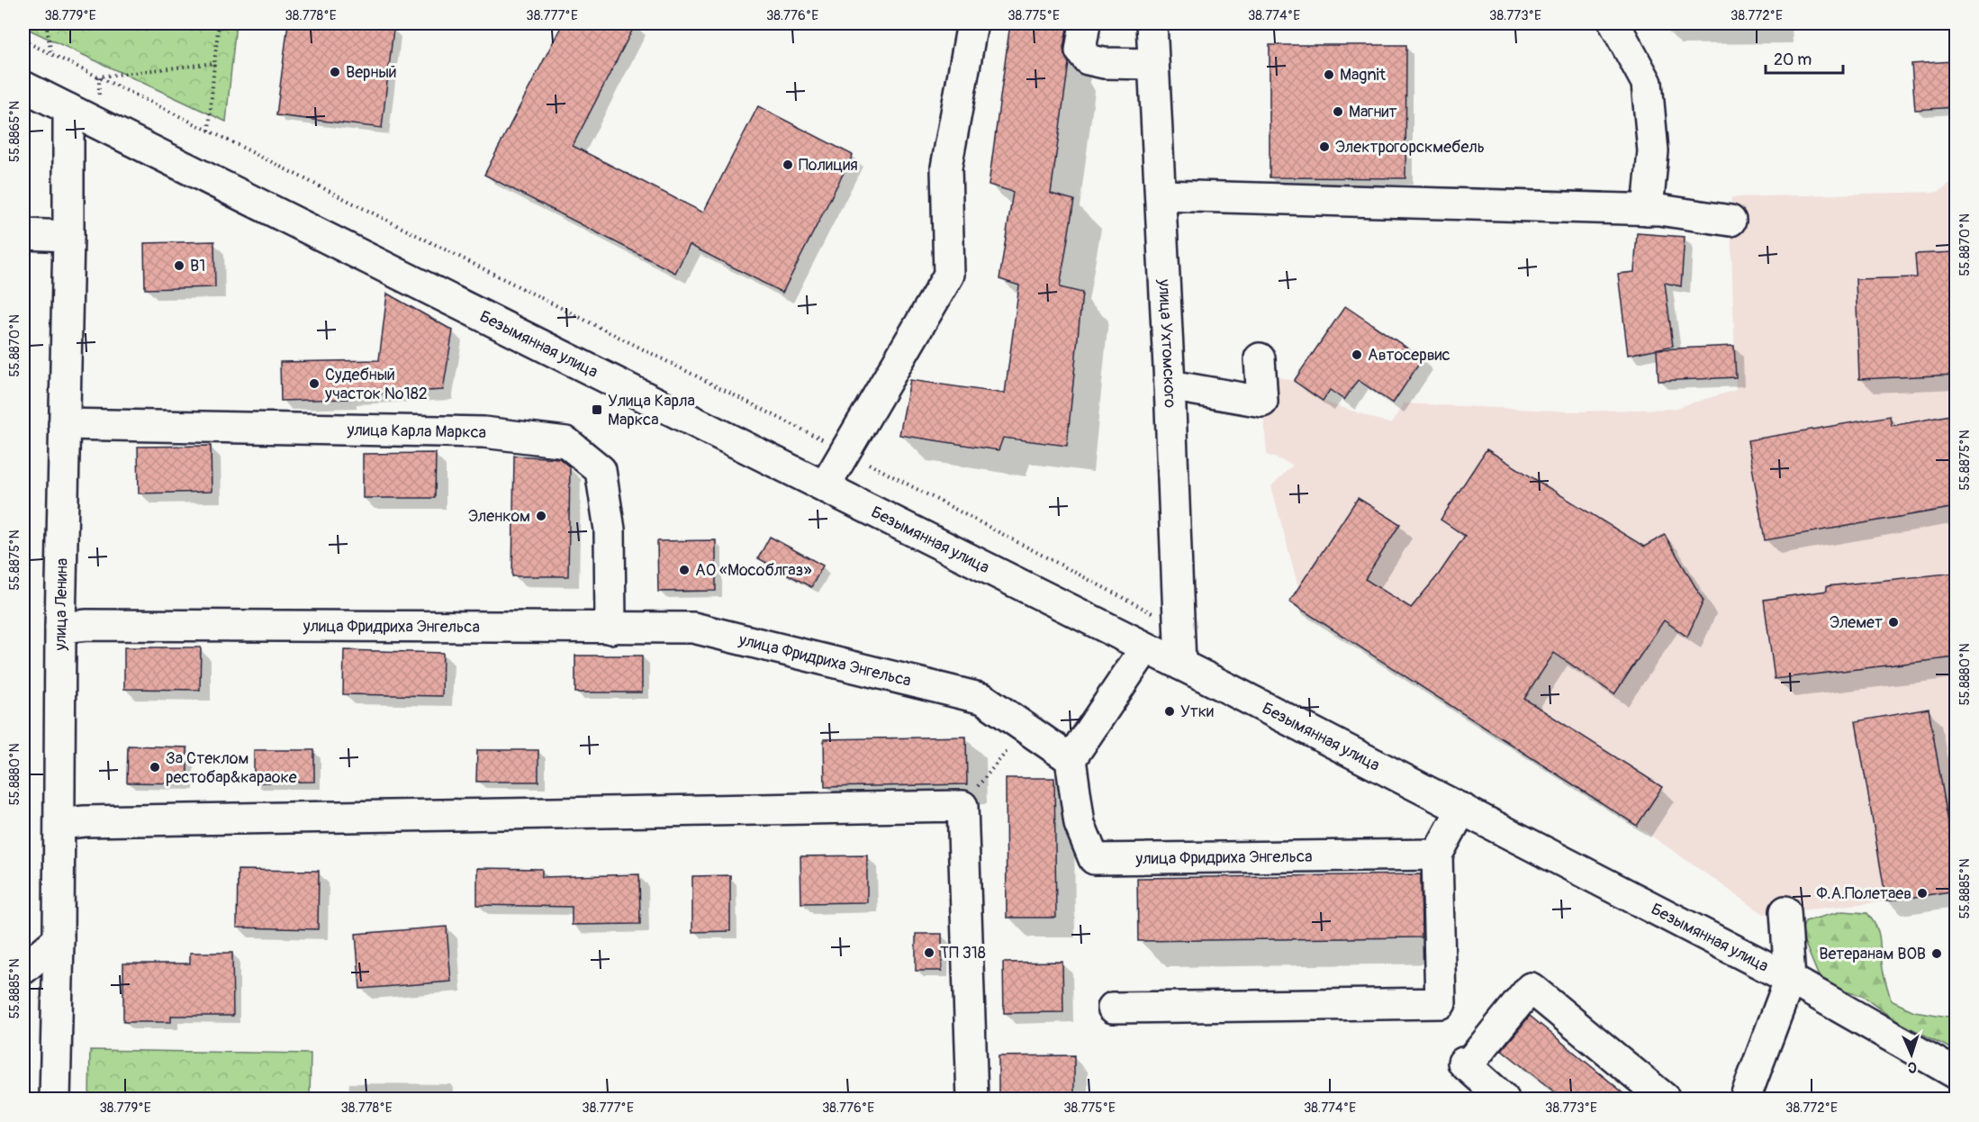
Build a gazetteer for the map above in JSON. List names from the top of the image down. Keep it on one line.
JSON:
{"streets":{"street":["Безымянная улица","улица Ухтомского","улица Карла Маркса","улица Ленина","улица Фридриха Энгельса"]},"crossings":[["Безымянная улица","улица Ухтомского"],["Безымянная улица","улица Ленина"],["улица Карла Маркса","улица Ленина"],["улица Карла Маркса","улица Фридриха Энгельса"],["улица Ленина","улица Фридриха Энгельса"]],"places":{"other":["Верный","Magnit","Магнит","Электрогорскмебель","Полиция","B1","Автосервис","Судебный участок №182","Эленком","АО «Мособлгаз»","Элемет","Утки","За Стеклом рестобар&караоке","Ф.А.Полетаев","ТП 318","Ветеранам ВОВ"],"transit":["Улица Карла Маркса"]},"scale_bar":"20 m","north":"bottom","coordinates":["38.779°E","38.778°E","38.777°E","38.776°E","38.775°E","38.774°E","38.773°E","38.772°E","55.8865°N","55.8870°N","55.8875°N","55.8880°N","55.8885°N"]}
